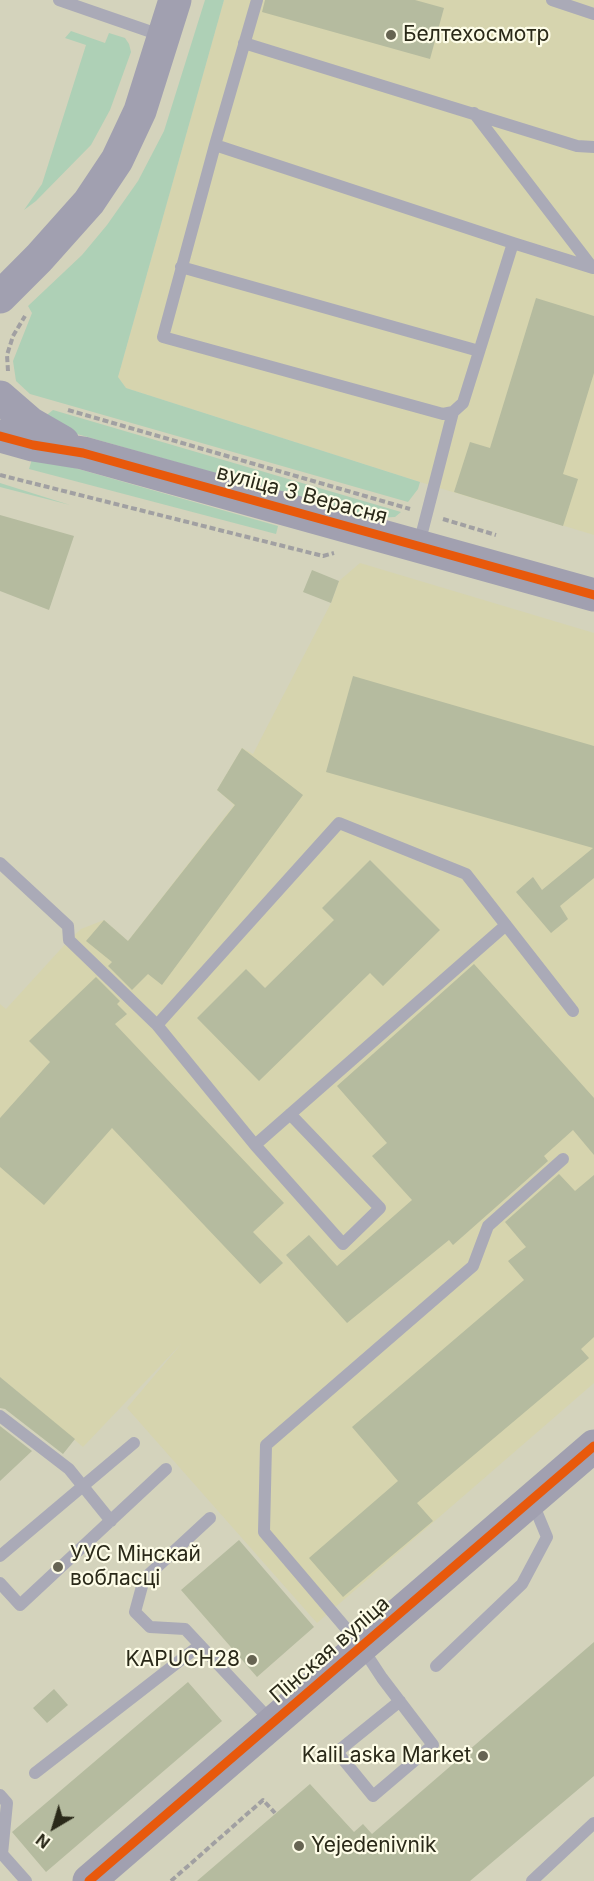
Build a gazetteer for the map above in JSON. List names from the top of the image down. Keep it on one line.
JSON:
{"streets":{"street":["вуліца 3 Верасня","Пінская вуліца"]},"places":["Белтехосмотр","УУС Мінскай вобласці","KAPUCH28","KaliLaska Market","Yejedenivnik"],"north":"bottom left"}
